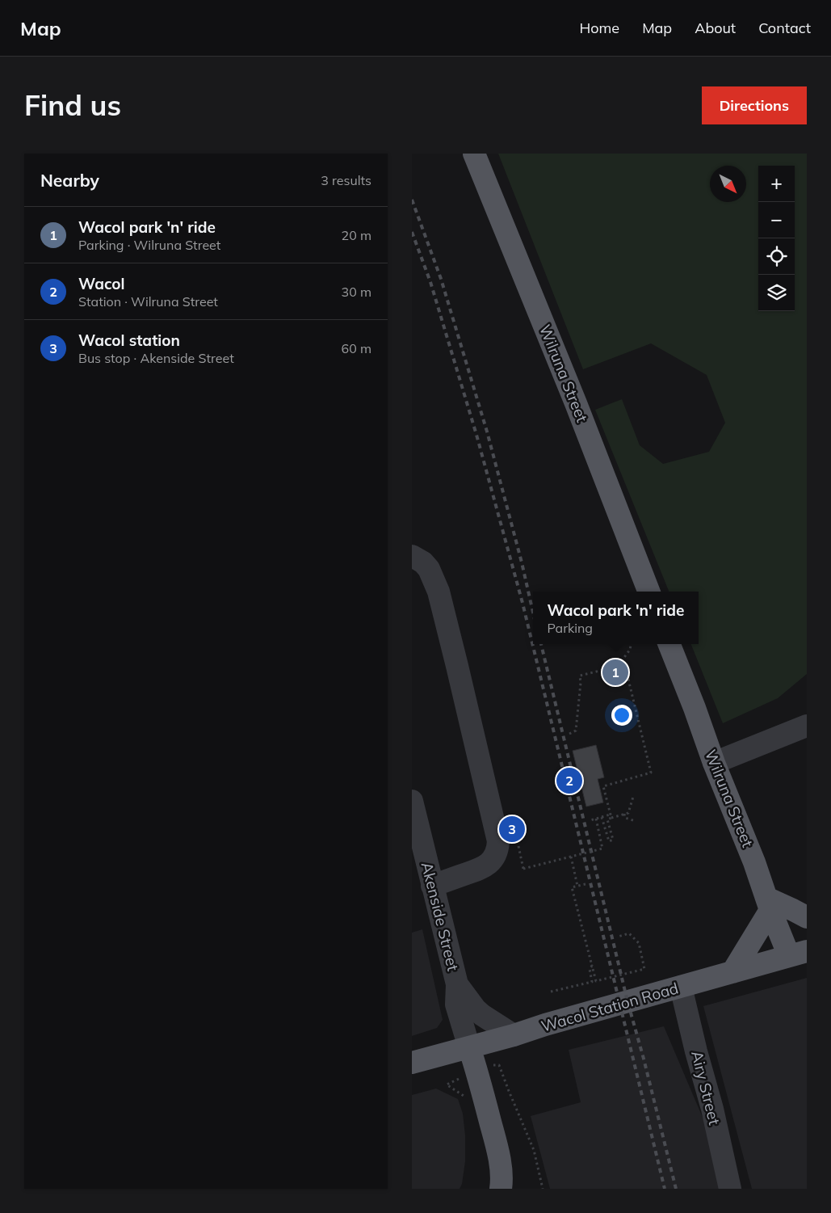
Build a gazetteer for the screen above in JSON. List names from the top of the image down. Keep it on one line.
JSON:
{"streets":{"main road":["Wilruna Street","Wacol Station Road"],"street":["Akenside Street","Airy Street"]},"crossings":[["Wilruna Street","Wacol Station Road"],["Akenside Street","Wacol Station Road"],["Wacol Station Road","Airy Street"]],"north":"bottom right","page":{"header":"Map","nav":["Home","Map","About","Contact"],"buttons":"Directions","title":"Find us","heading":["Nearby","3 results"],"map_buttons":["+","−"],"list":[{"mark":"1","name":"Wacol park 'n' ride","note":"Parking · Wilruna Street","value":"20 m"},{"mark":"2","name":"Wacol","note":"Station · Wilruna Street","value":"30 m"},{"mark":"3","name":"Wacol station","note":"Bus stop · Akenside Street","value":"60 m"}],"popup":["Wacol park 'n' ride","Parking"],"pins":["1","2","3"]}}
